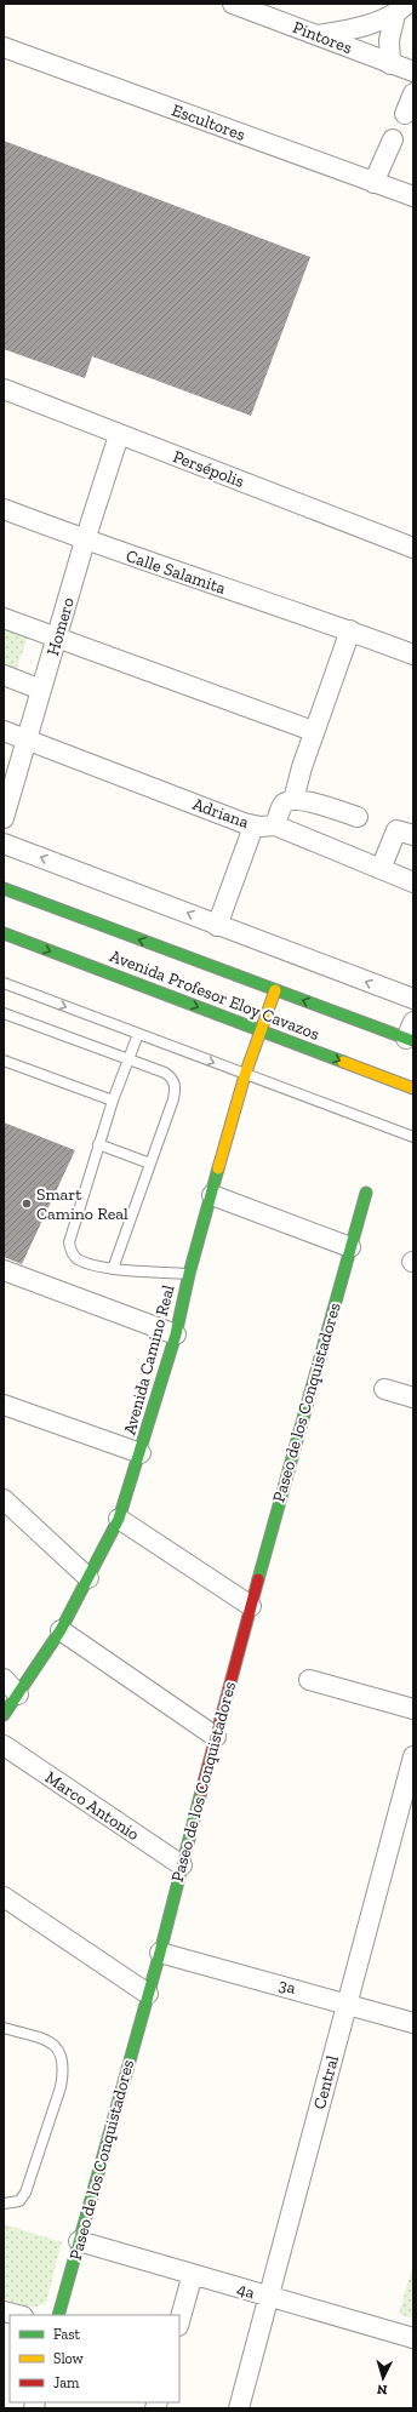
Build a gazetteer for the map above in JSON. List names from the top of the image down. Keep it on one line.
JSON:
{"streets":{"street":["Pintores","Escultores","Persépolis","Calle Salamita","Homero","Adriana","Avenida Profesor Eloy Cavazos","Avenida Camino Real","Paseo de los Conquistadores","Marco Antonio","3a","Central","4a"]},"crossings":[["Persépolis","Homero"],["Calle Salamita","Homero"],["Homero","Adriana"],["Avenida Profesor Eloy Cavazos","Avenida Camino Real"],["Paseo de los Conquistadores","Marco Antonio"],["Paseo de los Conquistadores","3a"],["Paseo de los Conquistadores","4a"],["3a","Central"],["Central","4a"]],"places":["Smart Camino Real"],"legend":["Fast","Slow","Jam"],"north":"bottom"}
